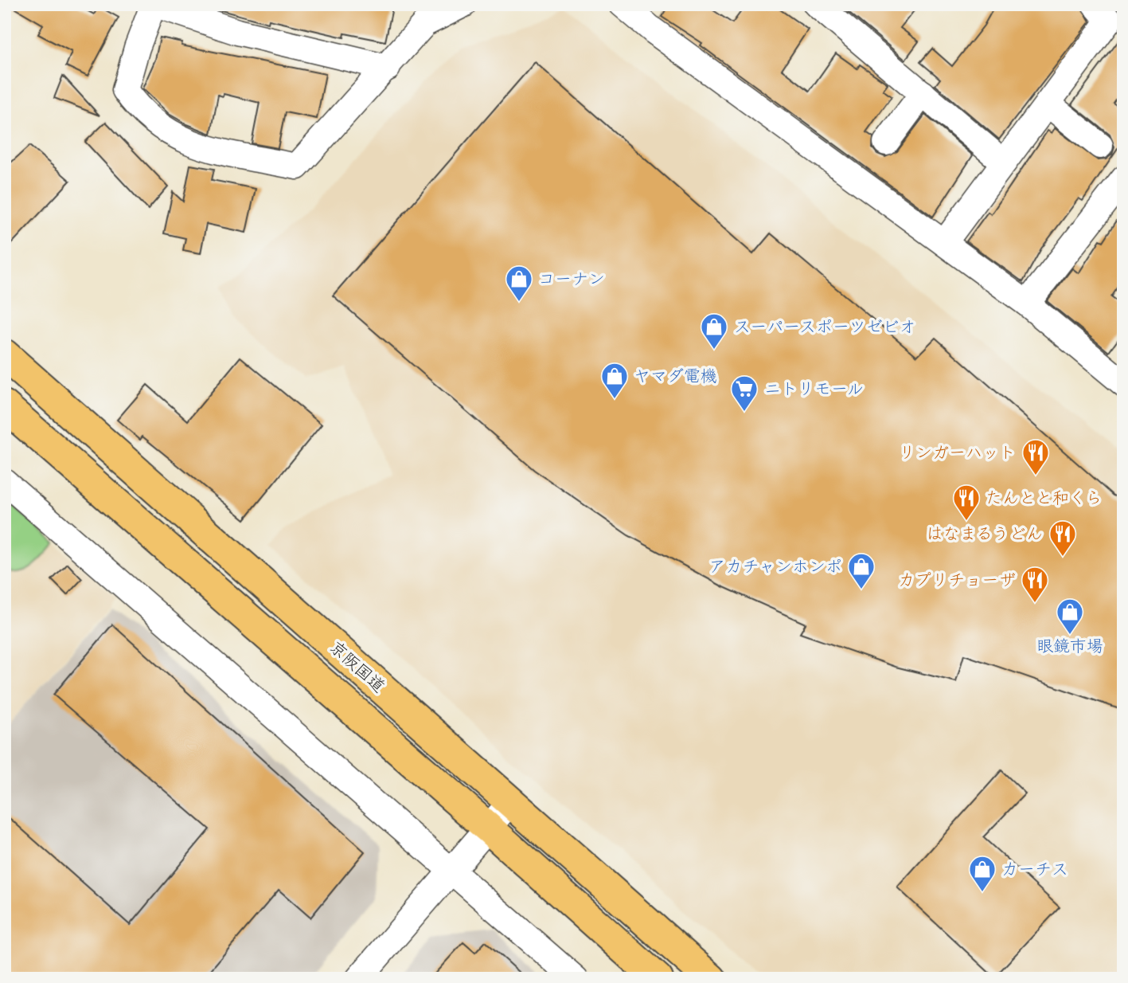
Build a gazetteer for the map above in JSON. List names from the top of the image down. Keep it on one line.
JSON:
{"streets":{"highway":["京阪国道"]},"places":{"shop":["コーナン","スーパースポーツゼビオ","ヤマダ電機","アカチャンホンポ","眼鏡市場","カーチス"],"supermarket":["ニトリモール"],"restaurant":["リンガーハット","たんとと和くら","はなまるうどん","カプリチョーザ"]}}
